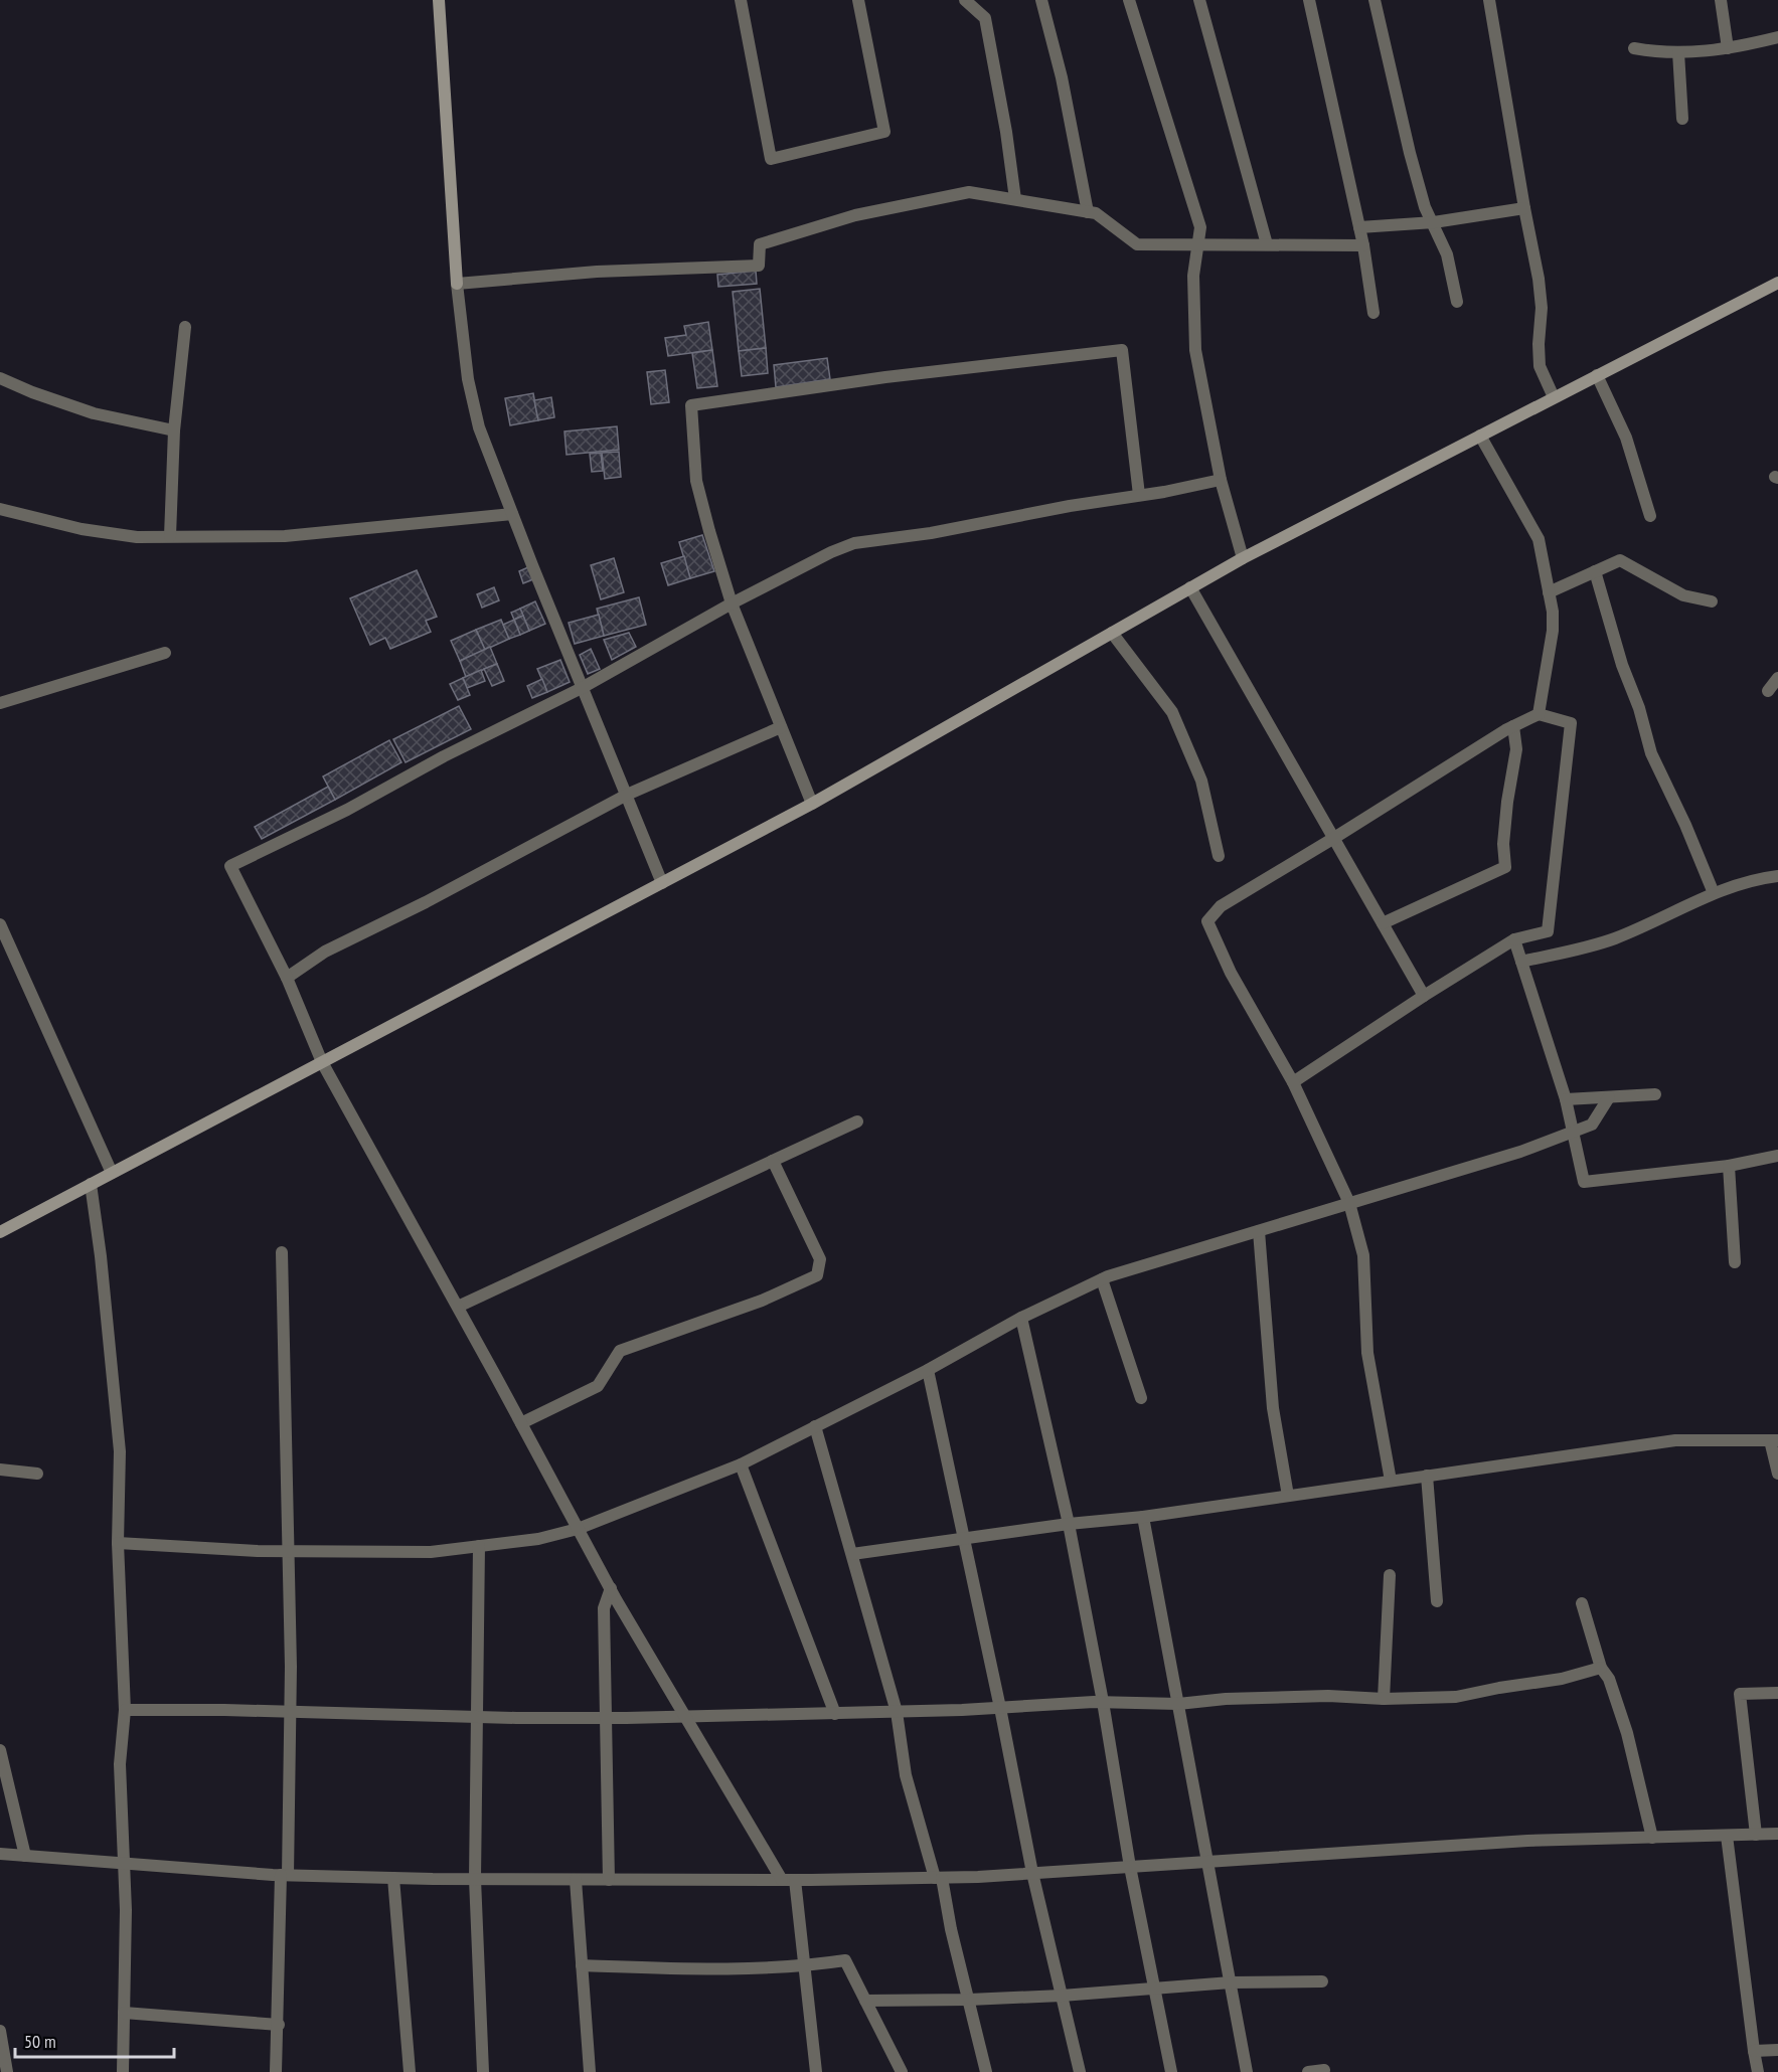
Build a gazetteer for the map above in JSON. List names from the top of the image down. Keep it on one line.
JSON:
{"scale_bar":"50 m"}
